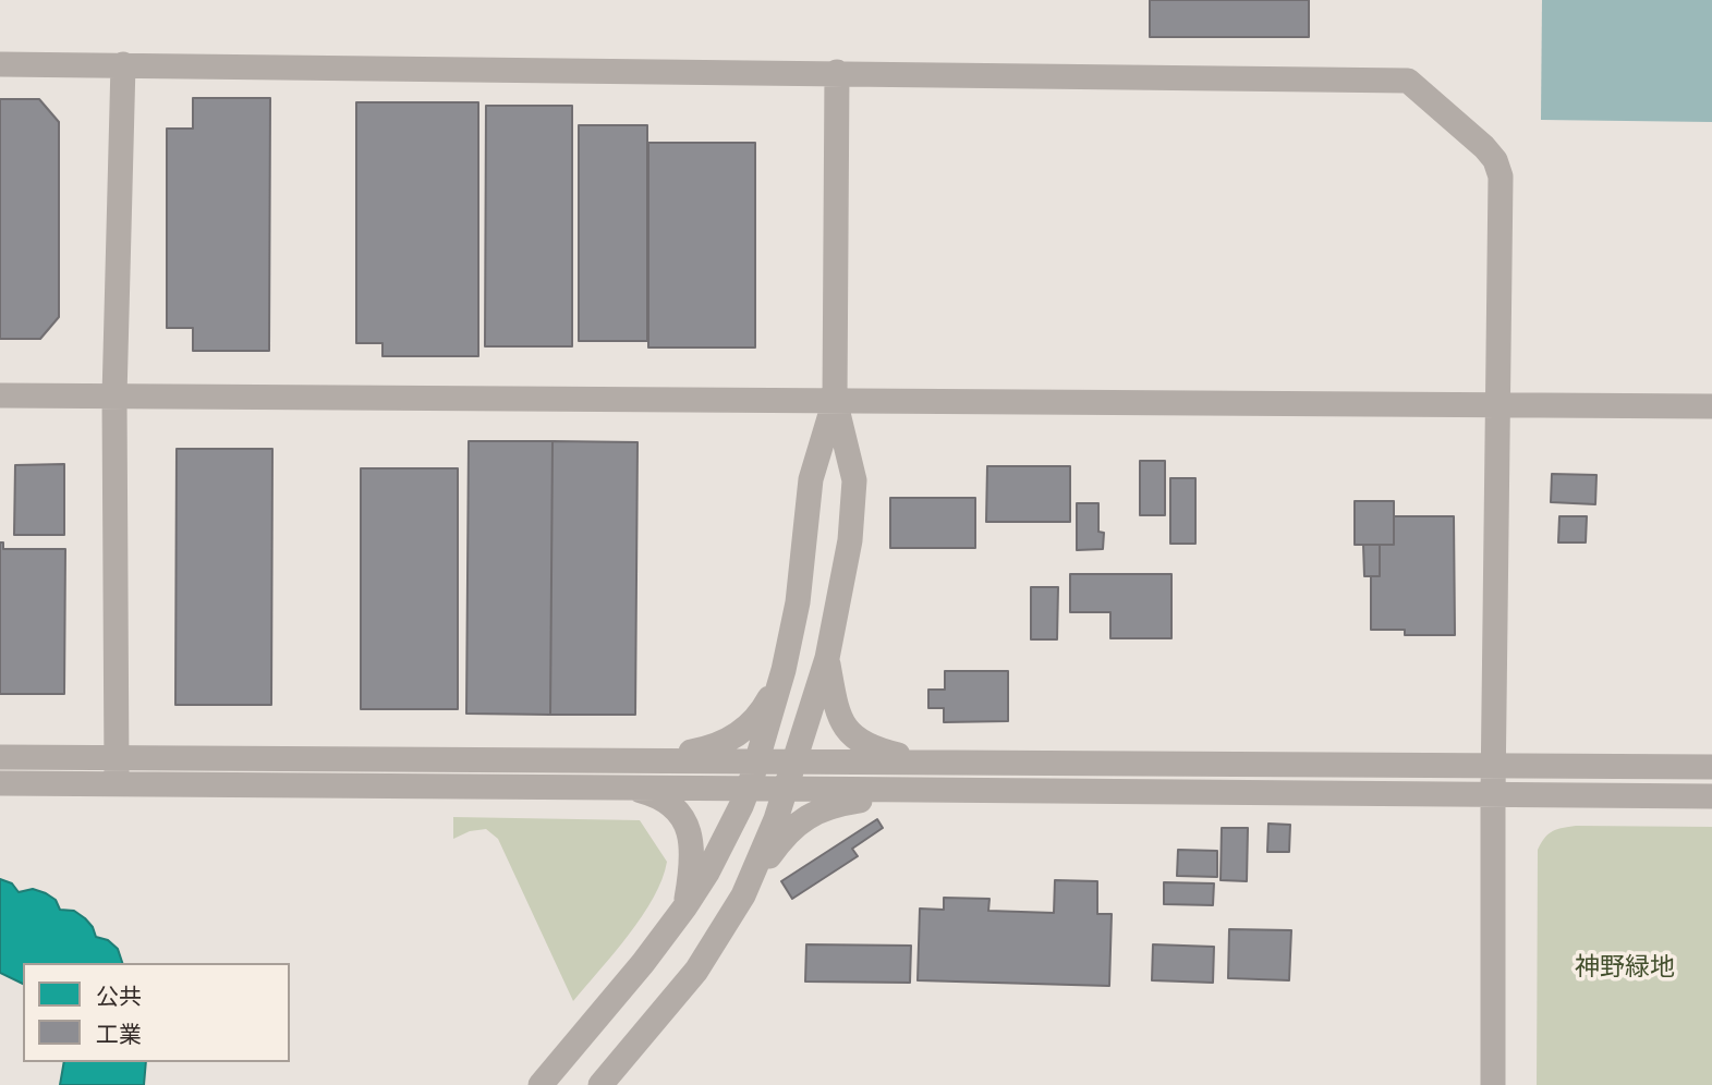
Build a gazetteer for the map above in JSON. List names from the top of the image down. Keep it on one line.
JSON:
{"parks":["神野緑地"],"legend":["公共","工業"]}
